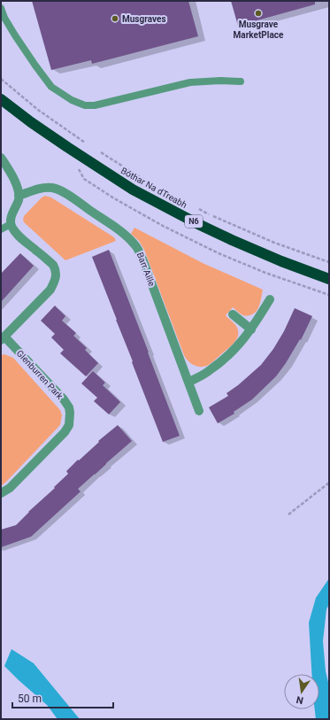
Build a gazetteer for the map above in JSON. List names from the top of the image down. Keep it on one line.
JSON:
{"streets":{"highway":["Bóthar Na dTreabh","N6"],"street":["Barr Aille","Glenburren Park"]},"places":["Musgrave MarketPlace","Musgraves"],"scale_bar":"50 m","north":"bottom"}
